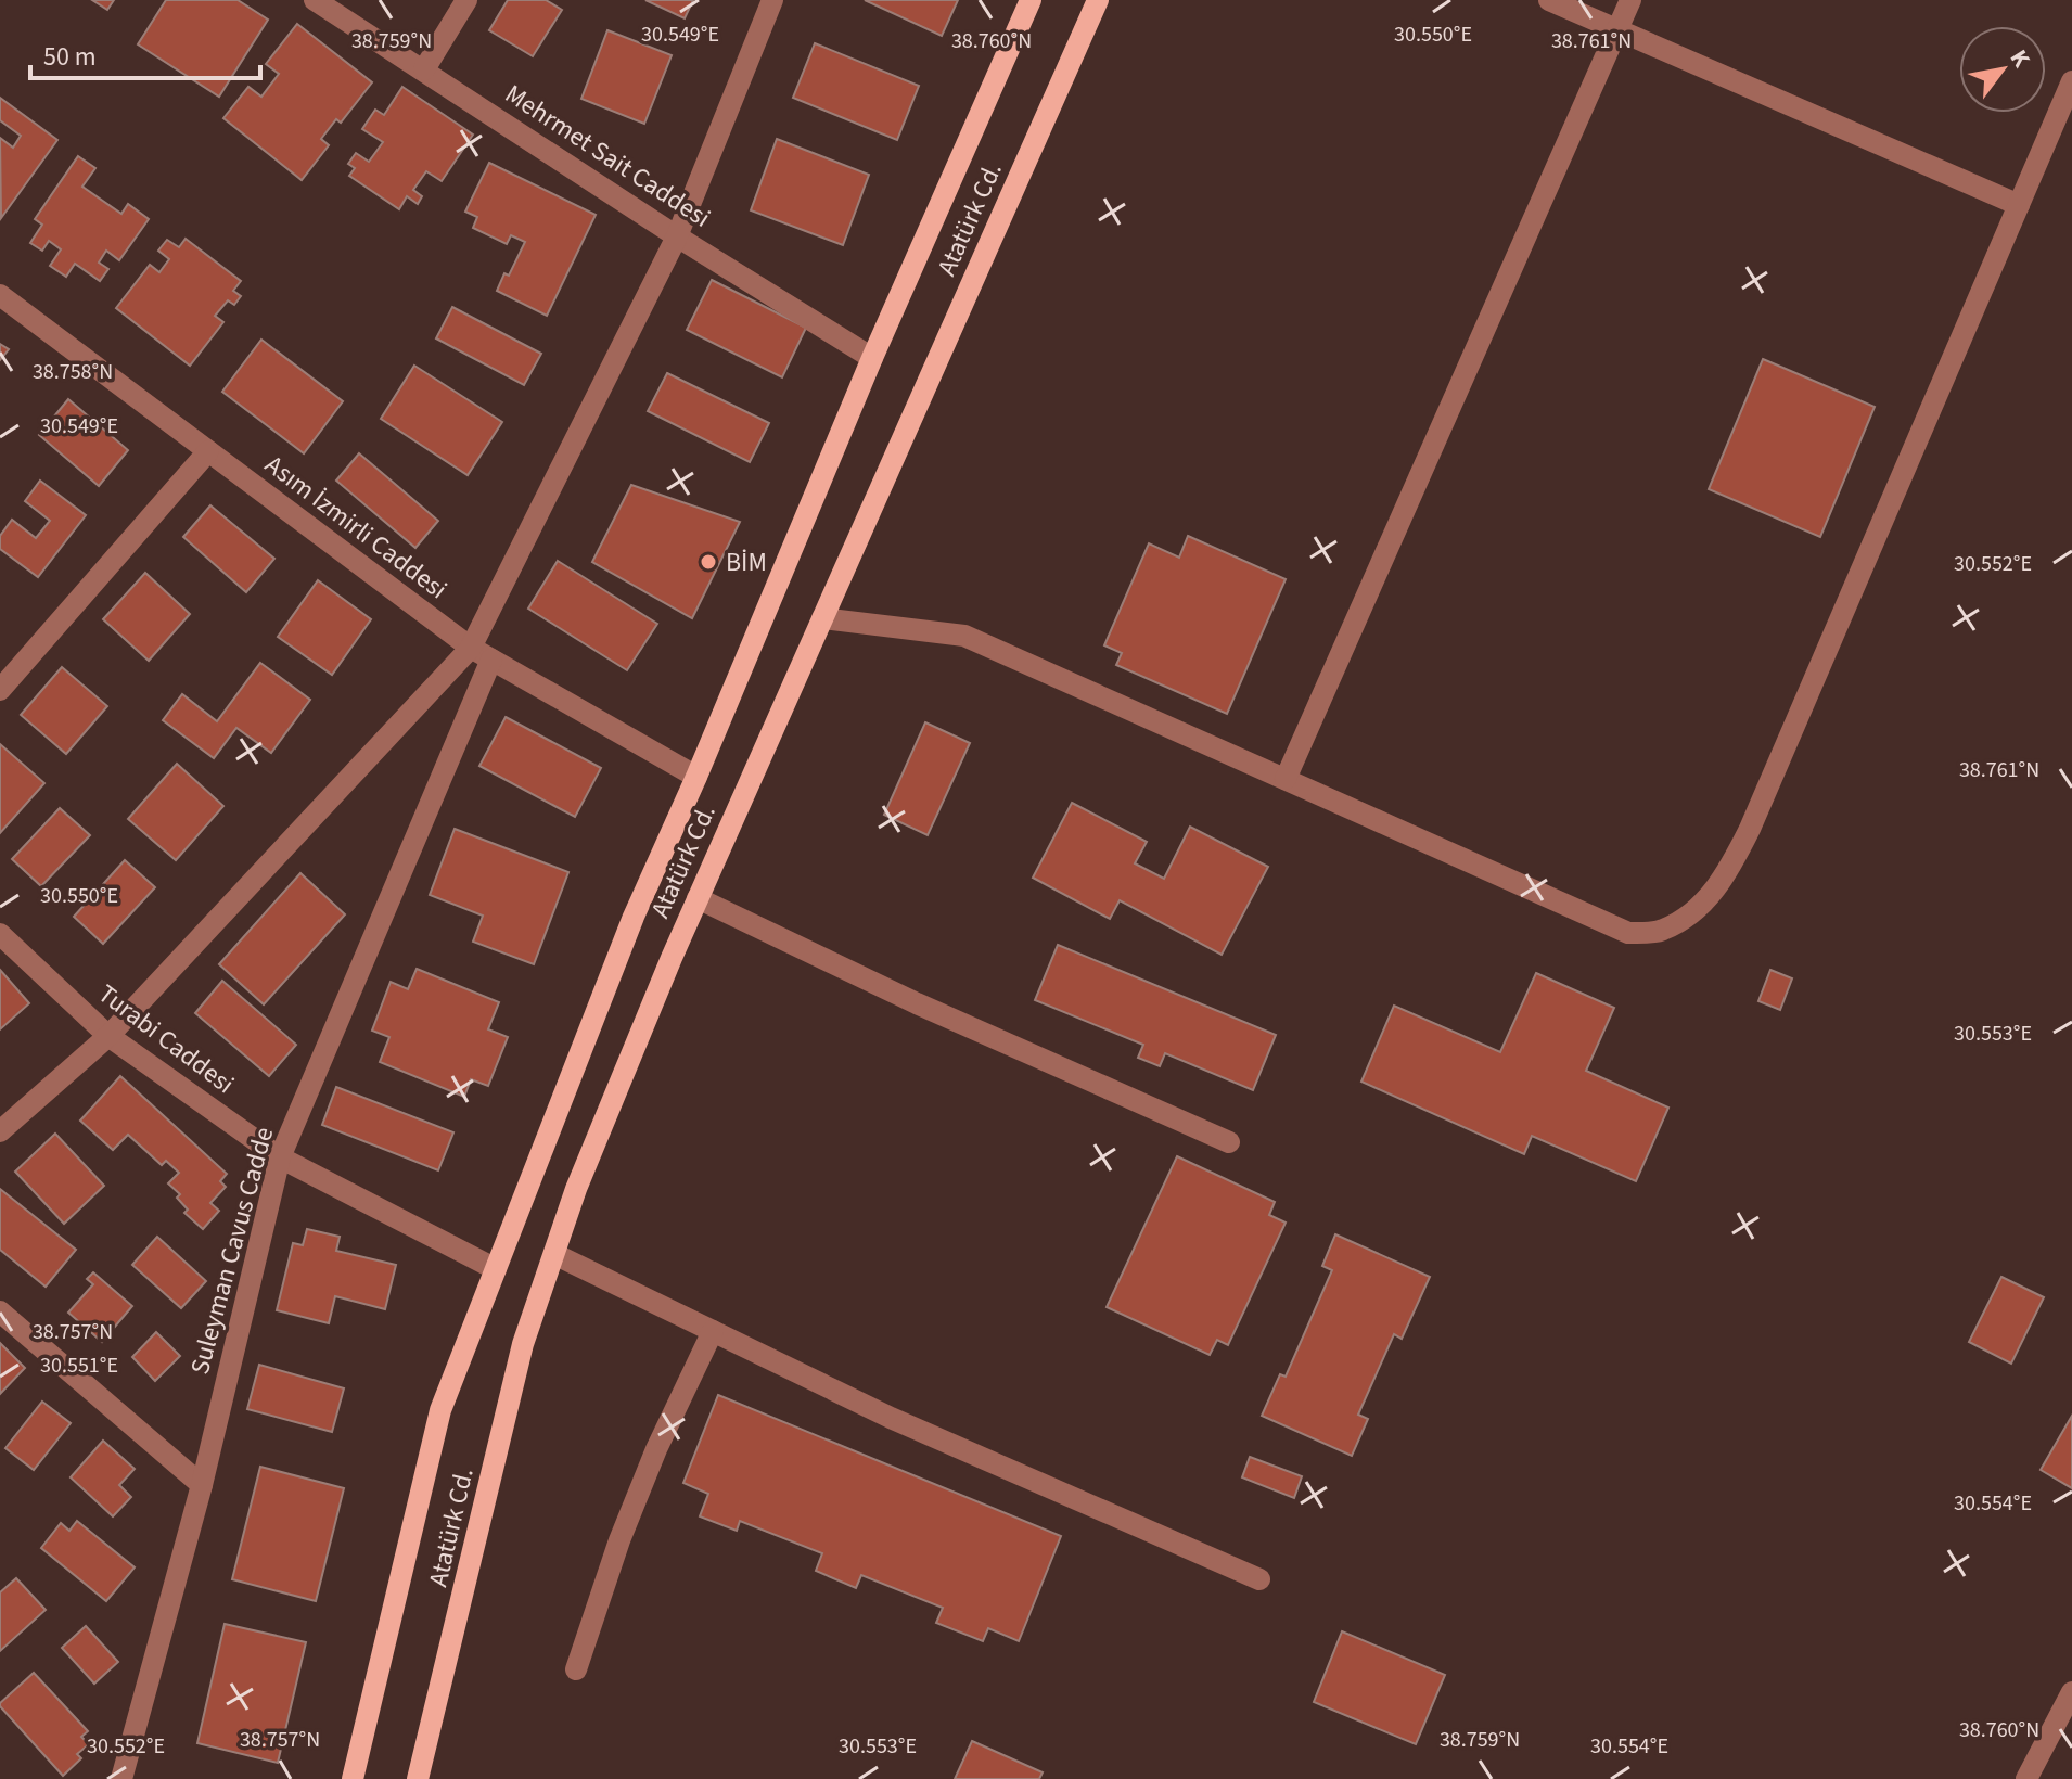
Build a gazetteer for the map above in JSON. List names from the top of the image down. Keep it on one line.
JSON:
{"streets":{"main road":["Atatürk Cd."],"street":["Mehrmet Sait Caddesi","Asım İzmirli Caddesi","Turabi Caddesi","Suleyman Cavus Cadde"]},"crossings":[["Mehrmet Sait Caddesi","Atatürk Cd."],["Atatürk Cd.","Asım İzmirli Caddesi"],["Atatürk Cd.","Turabi Caddesi"],["Asım İzmirli Caddesi","Suleyman Cavus Cadde"],["Turabi Caddesi","Suleyman Cavus Cadde"]],"places":["BİM"],"scale_bar":"50 m","north":"top right","coordinates":["30.549°E","30.550°E","38.759°N","38.760°N","38.761°N","38.758°N","30.552°E","30.553°E","38.757°N","30.551°E","30.554°E"]}
